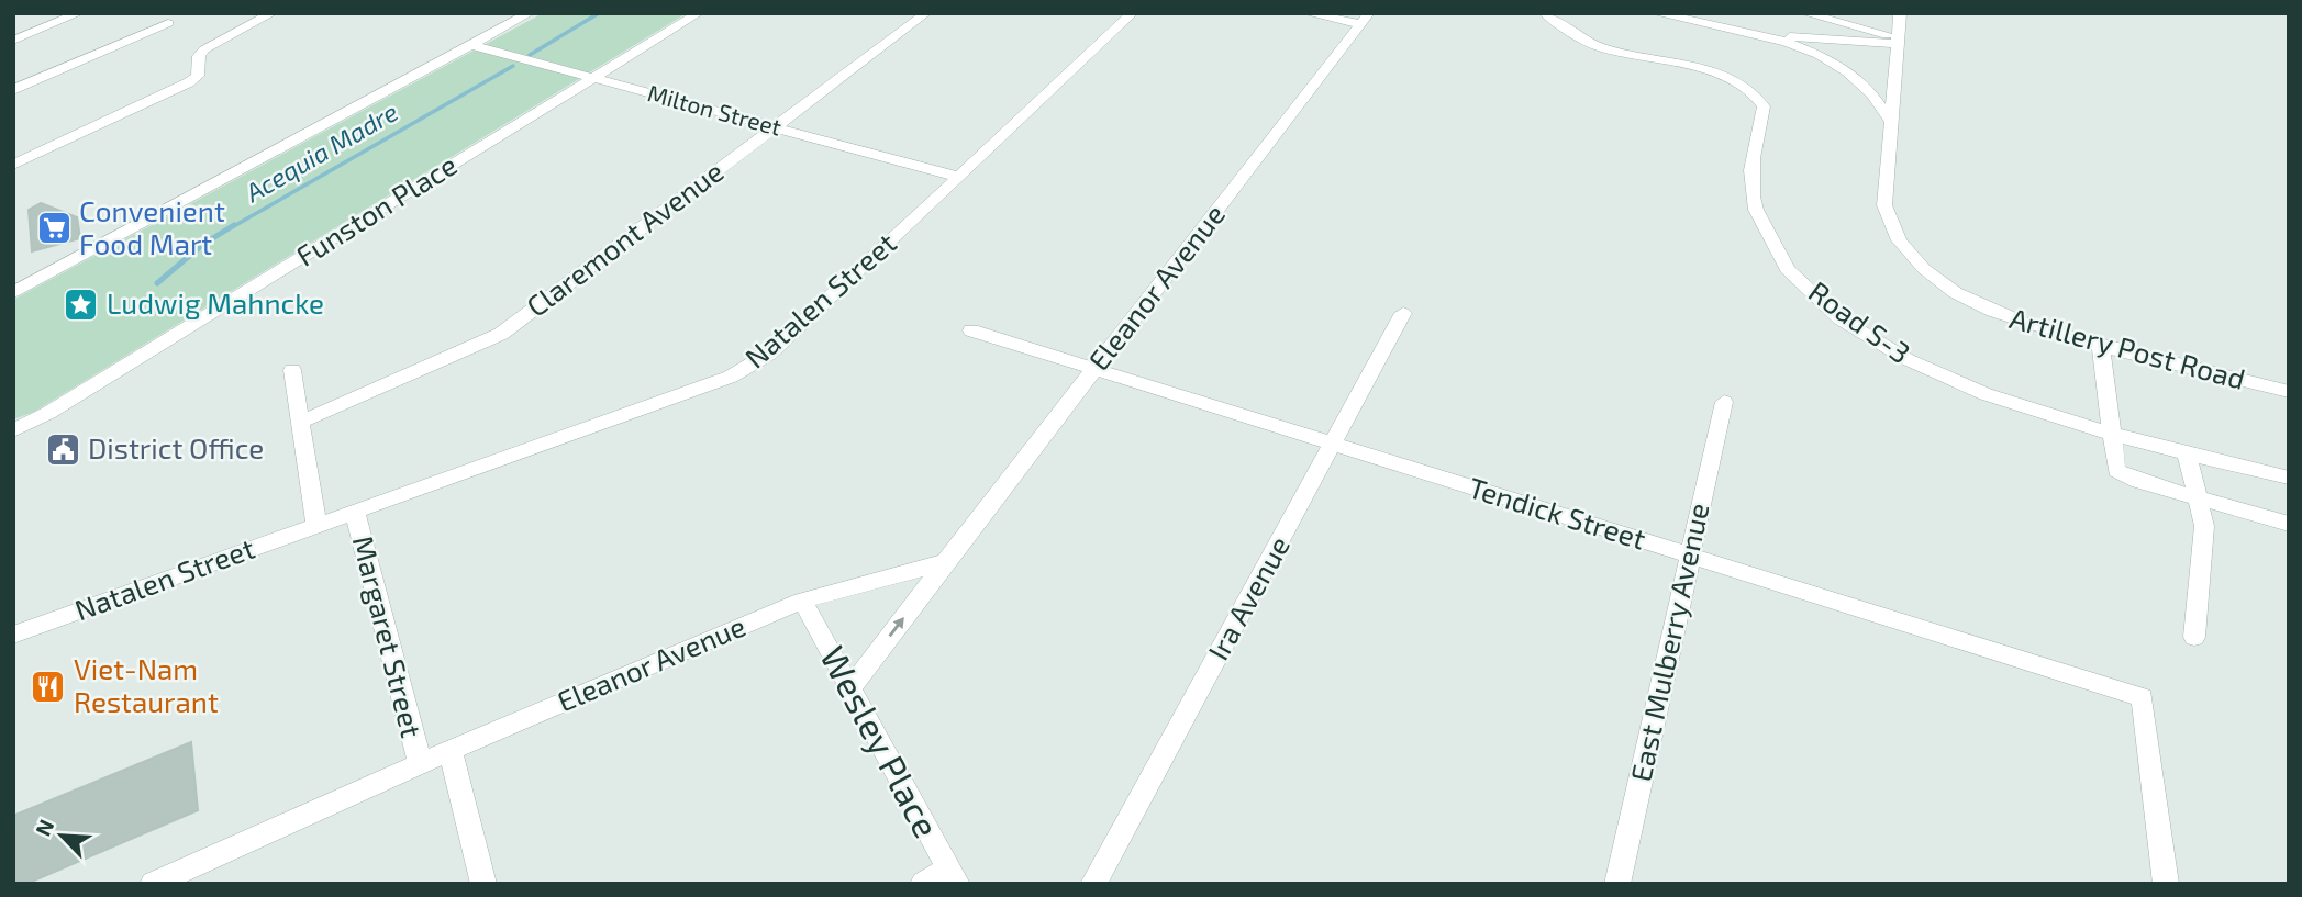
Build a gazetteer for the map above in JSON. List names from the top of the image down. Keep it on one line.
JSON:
{"streets":{"street":["Milton Street","Funston Place","Claremont Avenue","Eleanor Avenue","Natalen Street","Road S-3","Artillery Post Road","Tendick Street","Ira Avenue","Margaret Street","East Mulberry Avenue","Wesley Place"]},"crossings":[["Milton Street","Funston Place"],["Milton Street","Claremont Avenue"],["Milton Street","Natalen Street"],["Claremont Avenue","Margaret Street"],["Eleanor Avenue","Tendick Street"],["Eleanor Avenue","Margaret Street"],["Eleanor Avenue","Wesley Place"],["Natalen Street","Margaret Street"],["Tendick Street","Ira Avenue"],["Tendick Street","East Mulberry Avenue"]],"water":["Acequia Madre"],"places":{"supermarket":["Convenient Food Mart"],"place":["Ludwig Mahncke"],"public building":["District Office"],"restaurant":["Viet-Nam Restaurant"]},"north":"top left"}
